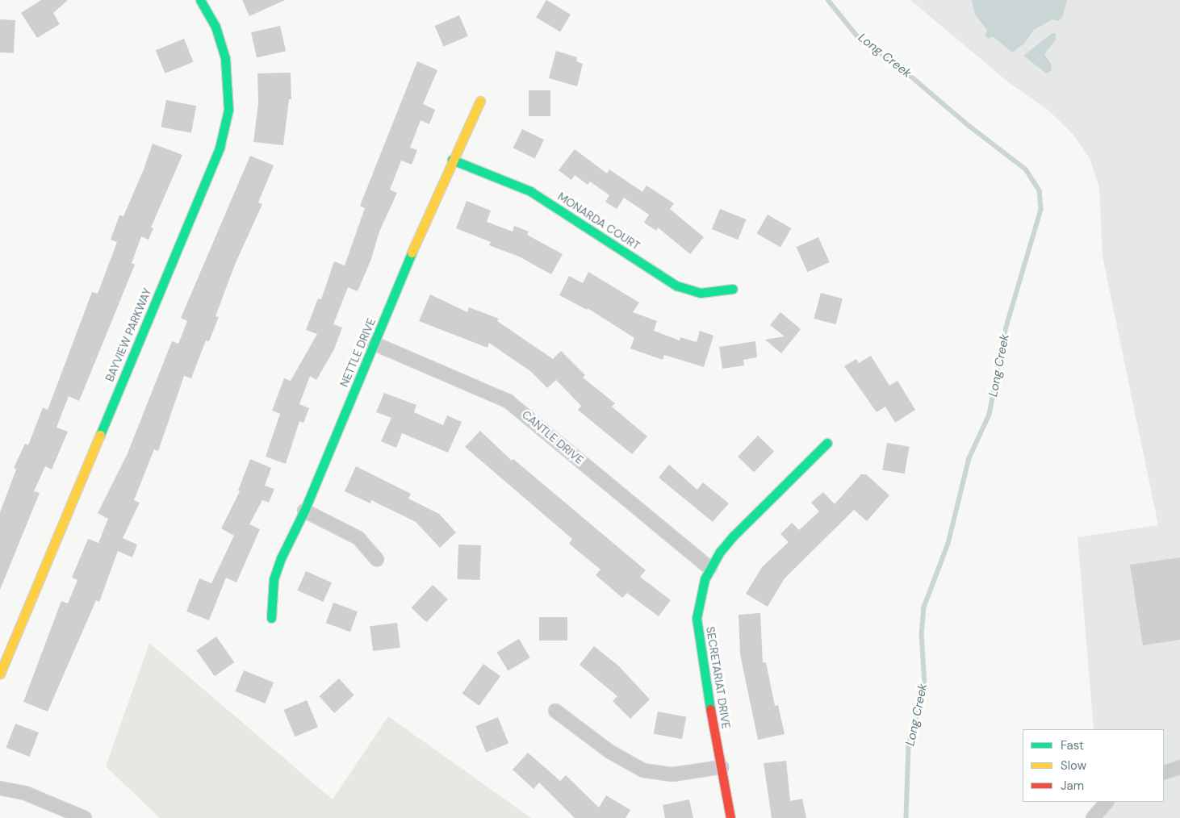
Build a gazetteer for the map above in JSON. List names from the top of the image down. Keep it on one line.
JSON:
{"streets":{"street":["MONARDA COURT","BAYVIEW PARKWAY","NETTLE DRIVE","CANTLE DRIVE","SECRETARIAT DRIVE"]},"crossings":[["MONARDA COURT","NETTLE DRIVE"],["NETTLE DRIVE","CANTLE DRIVE"],["CANTLE DRIVE","SECRETARIAT DRIVE"]],"water":["Long Creek"],"legend":["Fast","Slow","Jam"]}
